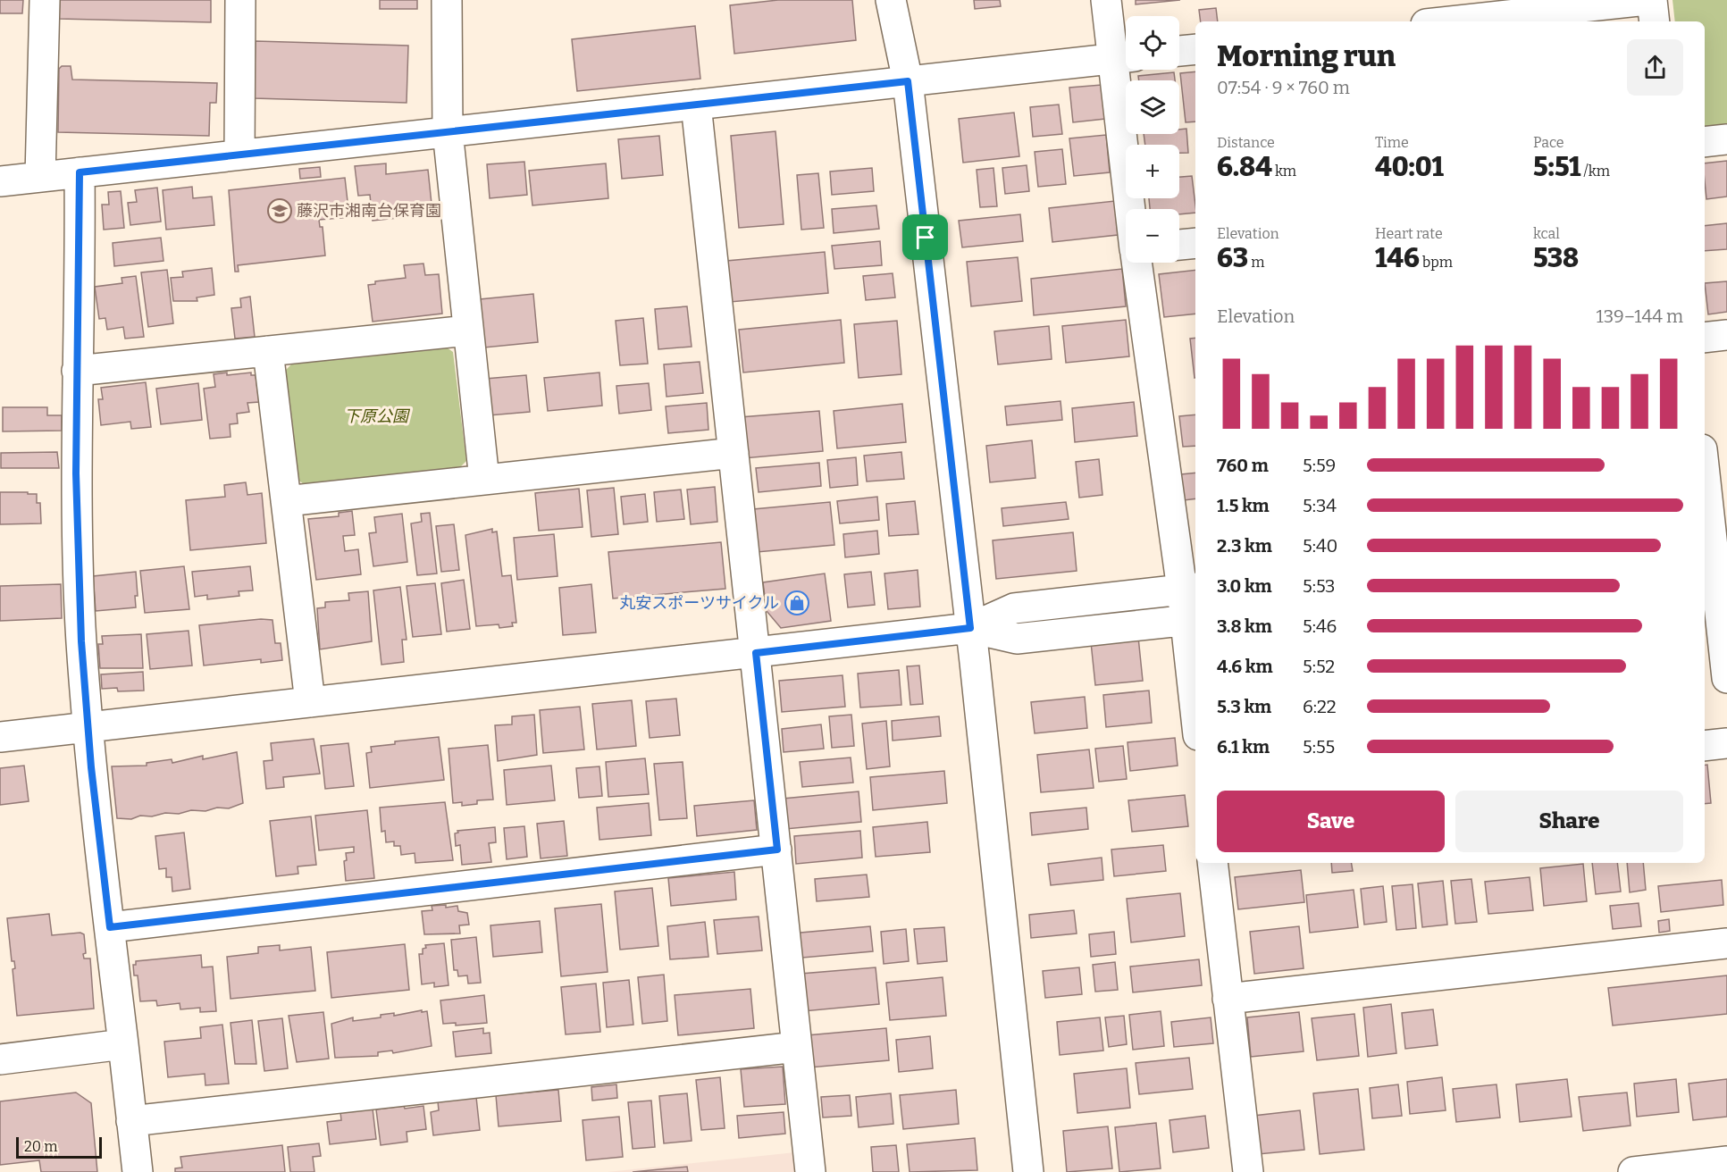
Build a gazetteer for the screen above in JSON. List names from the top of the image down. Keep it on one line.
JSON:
{"parks":["下原公園"],"places":{"school or university":["藤沢市湘南台保育園"],"shop":["丸安スポーツサイクル"]},"scale_bar":"20 m","page":{"map_buttons":["+","−"],"heading":["Morning run","07:54 · 9 × 760 m"],"stats":[["Distance","6.84 km"],["Time","40:01"],["Pace","5:51 /km"],["Elevation","63 m"],["Heart rate","146 bpm"],["kcal","538"]],"chart":["Elevation","139–144 m"],"list":[{"name":"760 m","note":"5:59"},{"name":"1.5 km","note":"5:34"},{"name":"2.3 km","note":"5:40"},{"name":"3.0 km","note":"5:53"},{"name":"3.8 km","note":"5:46"},{"name":"4.6 km","note":"5:52"},{"name":"5.3 km","note":"6:22"},{"name":"6.1 km","note":"5:55"}],"buttons":["Save","Share"],"scale":"20 m"}}
